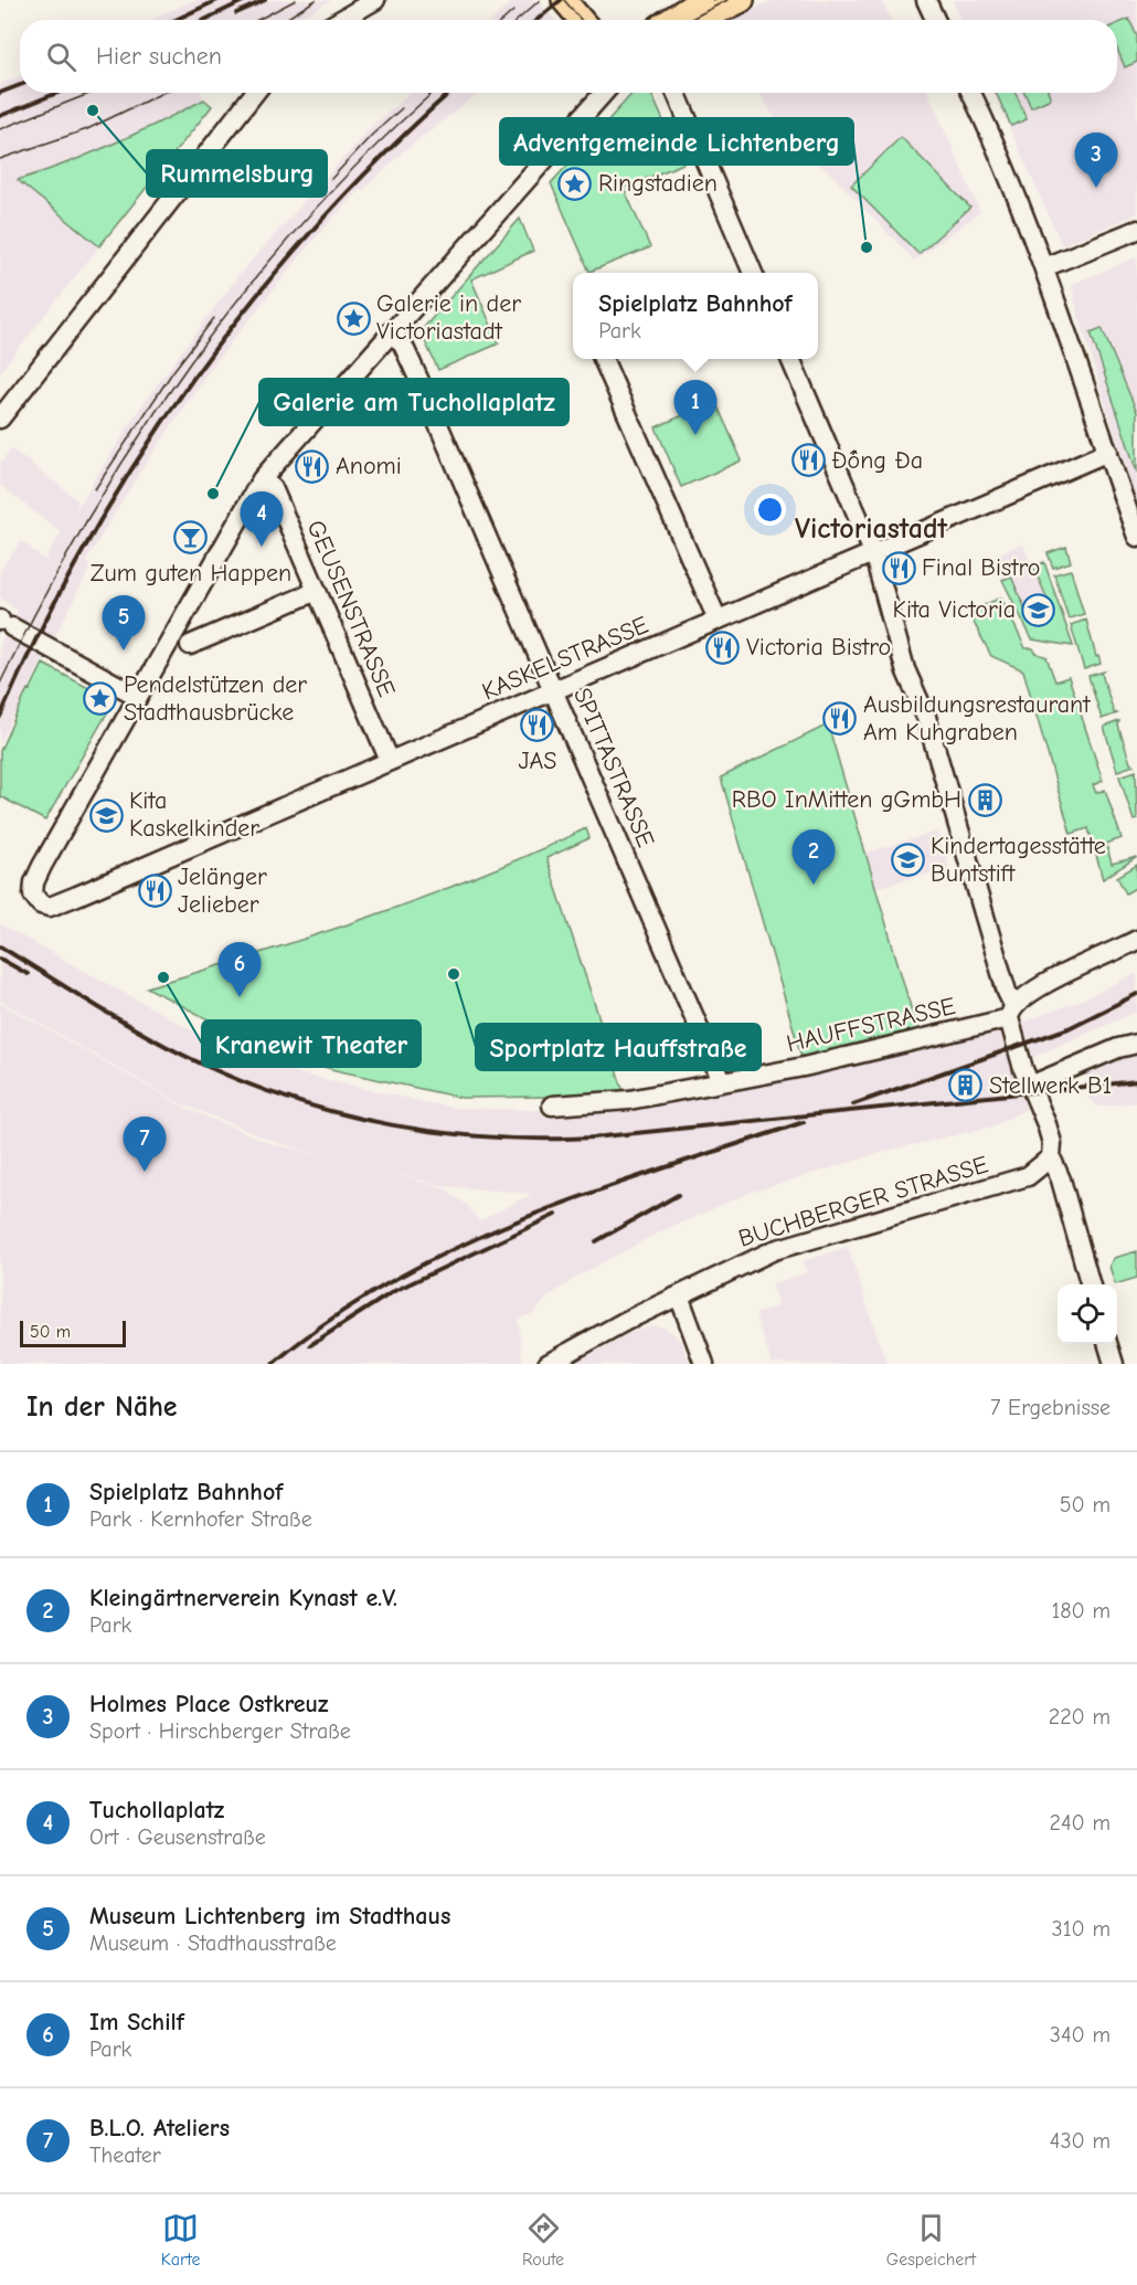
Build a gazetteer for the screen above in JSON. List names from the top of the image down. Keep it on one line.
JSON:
{"streets":{"street":["GEUSENSTRASSE","KASKELSTRASSE","SPITTASTRASSE","HAUFFSTRASSE","BUCHBERGER STRASSE"]},"crossings":[["GEUSENSTRASSE","KASKELSTRASSE"],["KASKELSTRASSE","SPITTASTRASSE"],["SPITTASTRASSE","HAUFFSTRASSE"]],"districts":["Victoriastadt"],"places":{"other":["Rummelsburg","Adventgemeinde Lichtenberg","Galerie am Tuchollaplatz","Sportplatz Hauffstraße","Kranewit Theater"],"place":["Ringstadien","Galerie in der Victoriastadt","Pendelstützen der Stadthausbrücke"],"restaurant":["Đống Đa","Anomi","Final Bistro","Victoria Bistro","Ausbildungsrestaurant Am Kuhgraben","JAS","Jelänger Jelieber"],"bar":["Zum guten Happen"],"school or university":["Kita Victoria","Kita Kaskelkinder","Kindertagesstätte Buntstift"],"building":["RBO InMitten gGmbH","Stellwerk B1"]},"scale_bar":"50 m","page":{"search":"Hier suchen","pins":["3","1","4","5","2","6","7"],"popup":["Spielplatz Bahnhof","Park"],"scale":"50 m","heading":["In der Nähe","7 Ergebnisse"],"list":[{"mark":"1","name":"Spielplatz Bahnhof","note":"Park · Kernhofer Straße","value":"50 m"},{"mark":"2","name":"Kleingärtnerverein Kynast e.V.","note":"Park","value":"180 m"},{"mark":"3","name":"Holmes Place Ostkreuz","note":"Sport · Hirschberger Straße","value":"220 m"},{"mark":"4","name":"Tuchollaplatz","note":"Ort · Geusenstraße","value":"240 m"},{"mark":"5","name":"Museum Lichtenberg im Stadthaus","note":"Museum · Stadthausstraße","value":"310 m"},{"mark":"6","name":"Im Schilf","note":"Park","value":"340 m"},{"mark":"7","name":"B.L.O. Ateliers","note":"Theater","value":"430 m"}],"nav":["Karte","Route","Gespeichert"]}}
